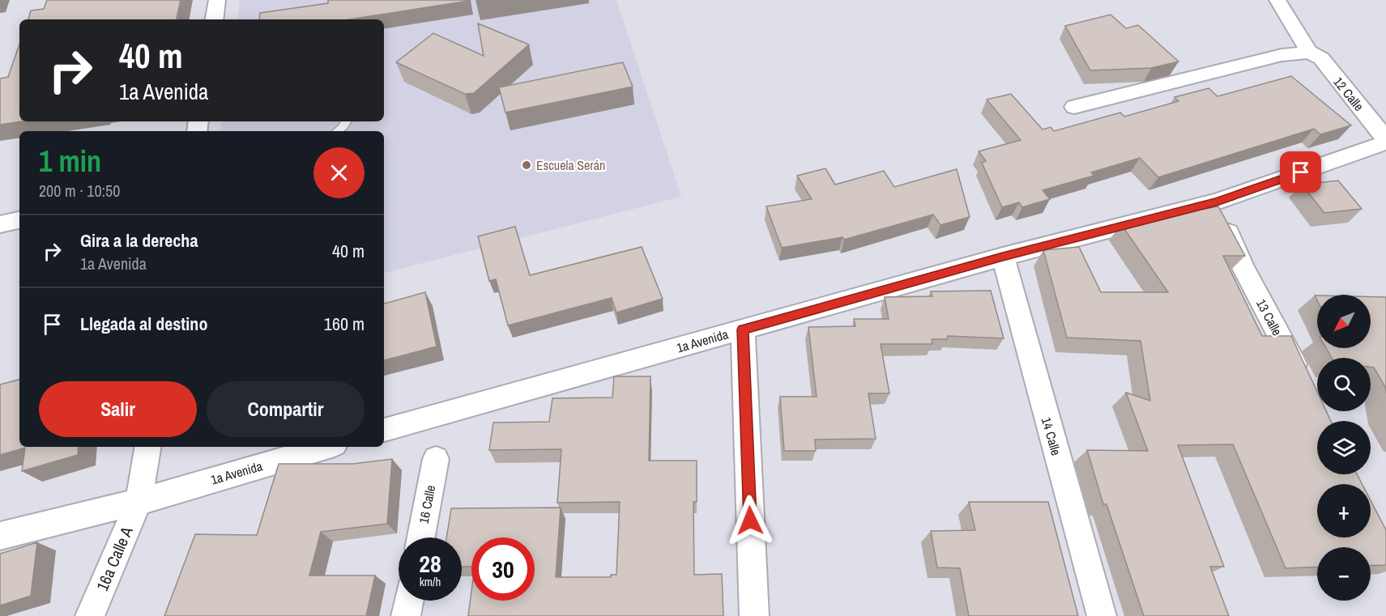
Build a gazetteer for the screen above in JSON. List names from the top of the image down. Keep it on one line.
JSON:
{"streets":{"street":["12 Calle","13 Calle","1a Avenida","14 Calle","16 Calle","16a Calle A"]},"crossings":[["12 Calle","1a Avenida"],["13 Calle","1a Avenida"],["1a Avenida","14 Calle"],["1a Avenida","16a Calle A"]],"places":["Escuela Serán"],"north":"bottom left","page":{"turn":["40 m","1a Avenida"],"heading":["1 min","200 m · 10:50"],"list":[{"name":"Gira a la derecha","note":"1a Avenida","value":"40 m"},{"name":"Llegada al destino","value":"160 m"}],"map_buttons":["+","−"],"buttons":["Salir","Compartir"],"speed":"28 km/h","limit":"30"}}
